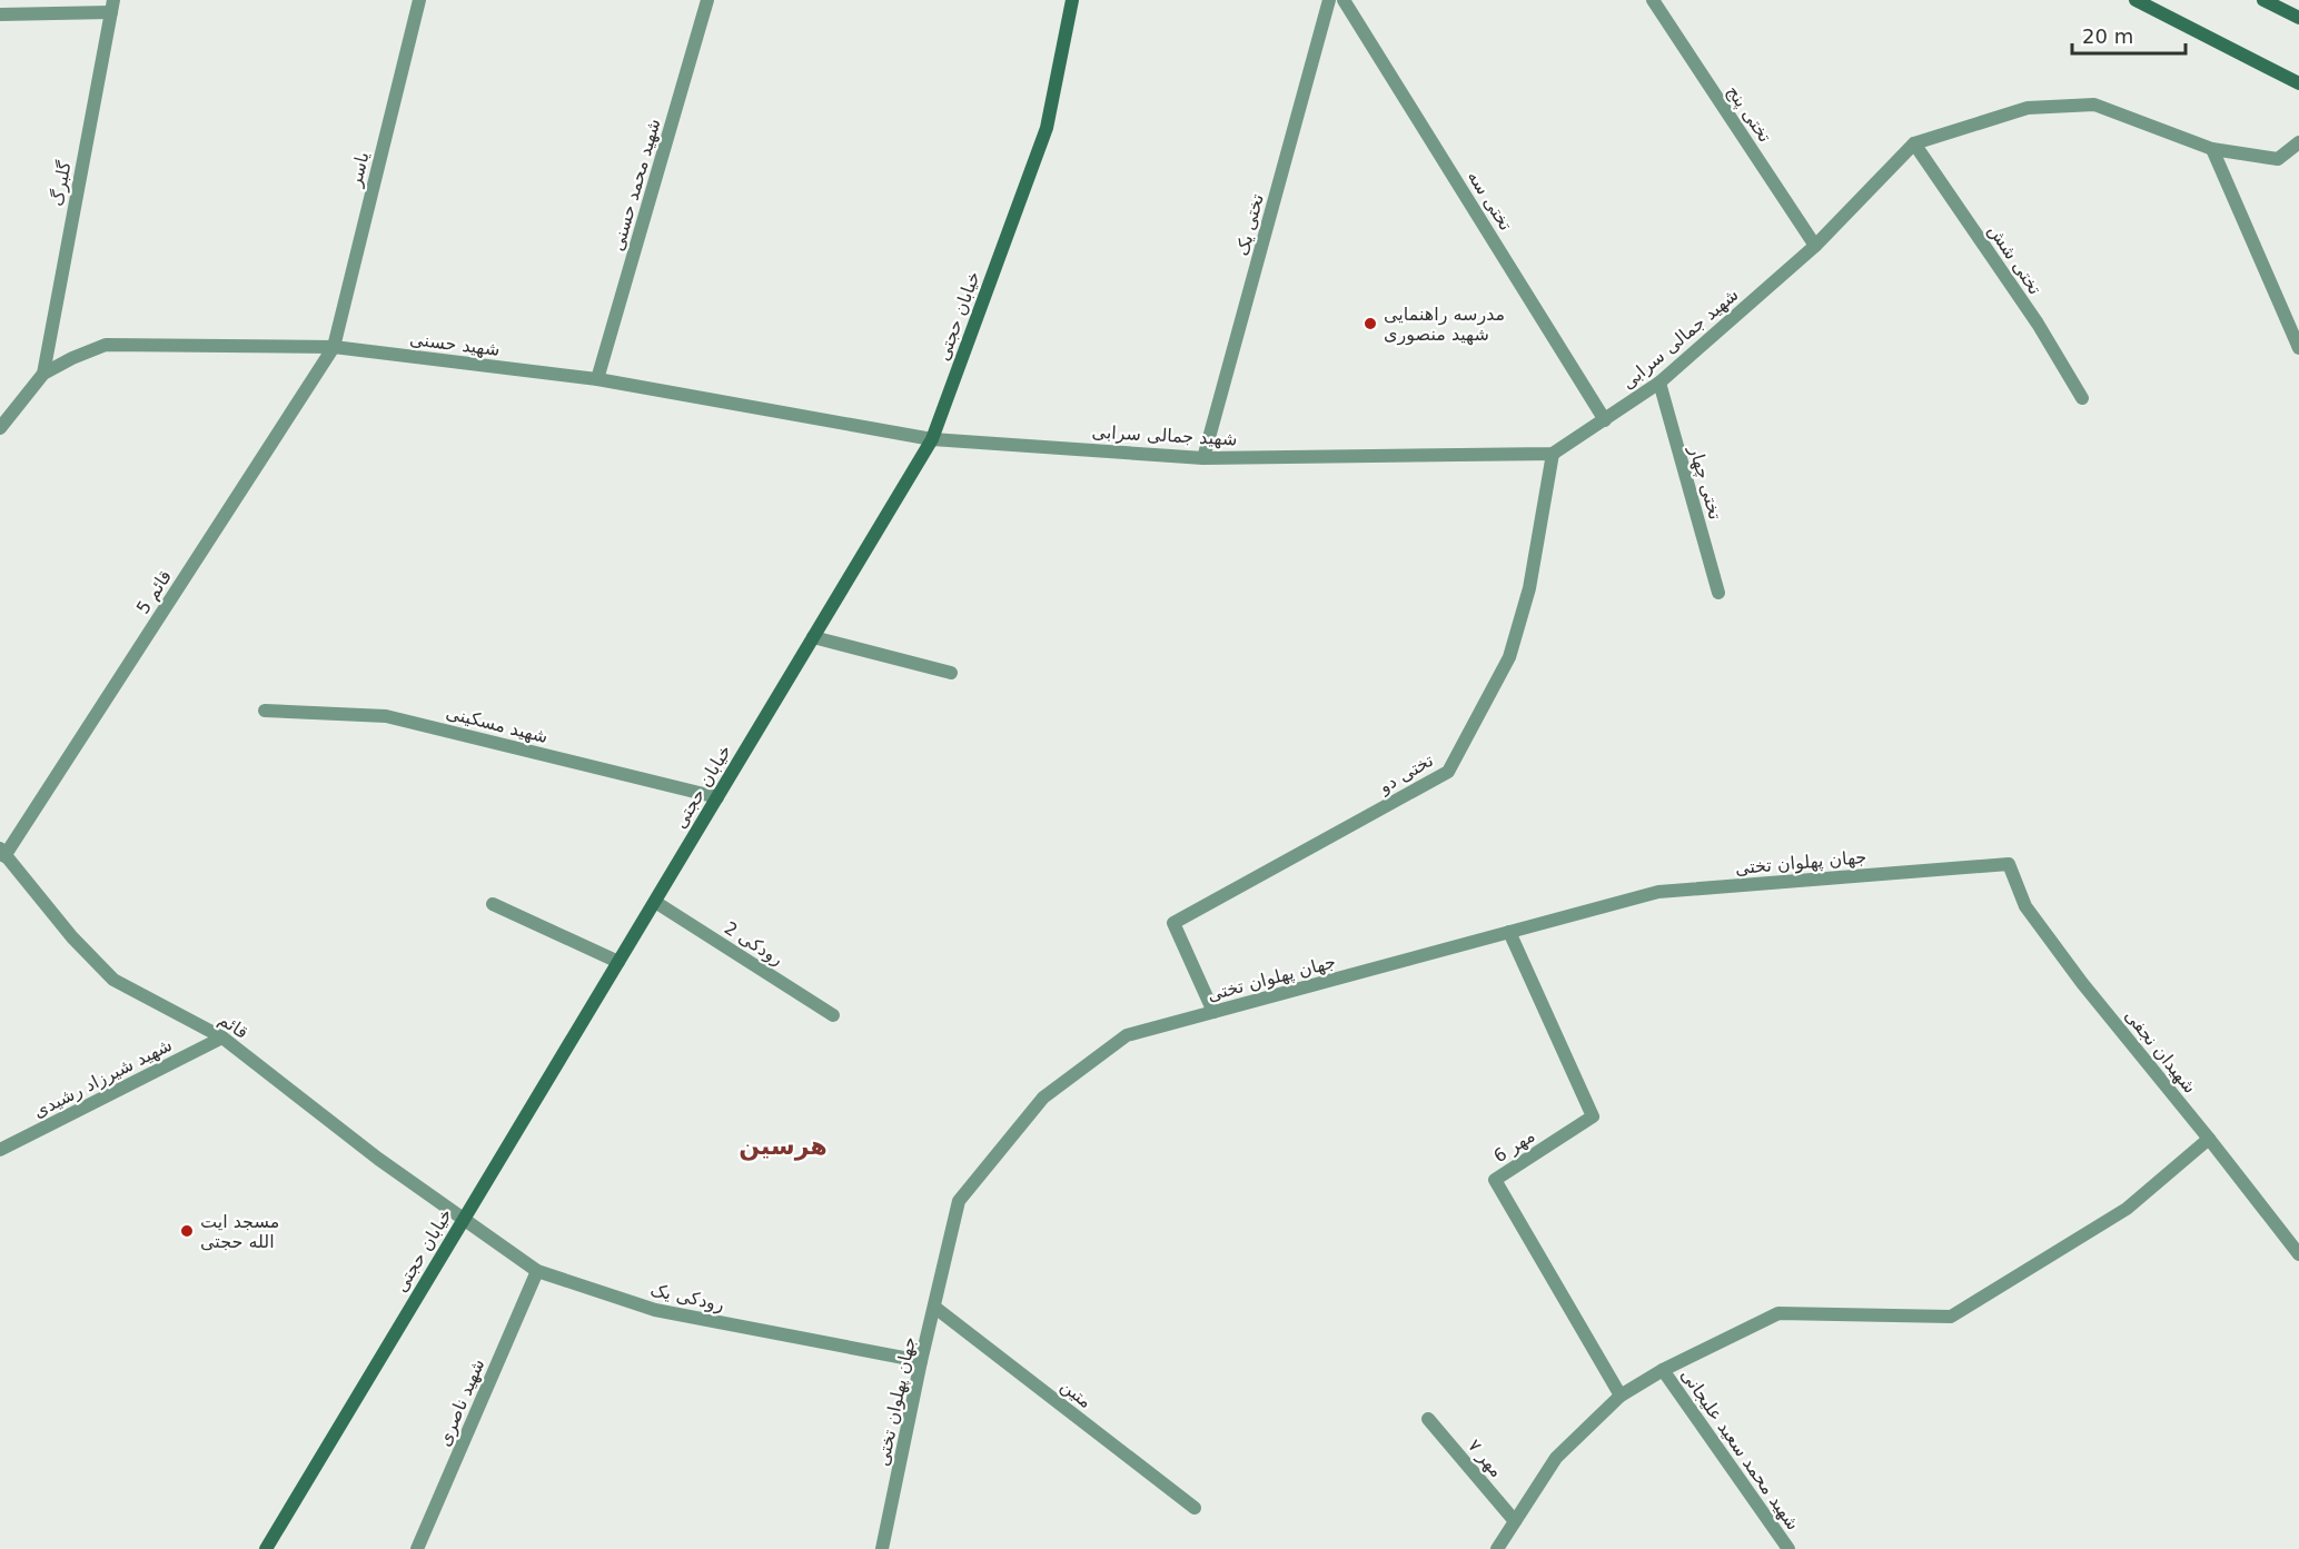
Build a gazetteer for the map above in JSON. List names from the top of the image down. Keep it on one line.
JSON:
{"streets":{"main road":["خیابان حجتی"],"street":["تختی پنج","یاسر","گلبرگ","شهید محمد حسنی","تختی سه","تختی یک","تختی شش","شهید جمالی سرابی","شهید حسنی","تختی چهار","قائم 5","شهید مسکینی","تختی دو","جهان پهلوان تختی","رودکی 2","قائم","شهیدان نجفی","شهید شیرزاد رشیدی","مهر 6","رودکی یک","متین","شهید ناصری","شهید محمد سعید علیجانی","مهر ۷"]},"crossings":[["تختی پنج","شهید جمالی سرابی"],["یاسر","شهید حسنی"],["یاسر","قائم 5"],["گلبرگ","شهید حسنی"],["شهید محمد حسنی","شهید حسنی"],["تختی سه","شهید جمالی سرابی"],["تختی یک","شهید جمالی سرابی"],["تختی شش","شهید جمالی سرابی"],["خیابان حجتی","شهید جمالی سرابی"],["خیابان حجتی","شهید حسنی"],["خیابان حجتی","شهید مسکینی"],["خیابان حجتی","رودکی 2"],["خیابان حجتی","قائم"],["خیابان حجتی","رودکی یک"],["شهید جمالی سرابی","شهید حسنی"],["شهید جمالی سرابی","تختی چهار"],["شهید جمالی سرابی","تختی دو"],["شهید حسنی","قائم 5"],["قائم 5","قائم"],["تختی دو","جهان پهلوان تختی"],["جهان پهلوان تختی","شهیدان نجفی"],["جهان پهلوان تختی","مهر 6"],["جهان پهلوان تختی","رودکی یک"],["جهان پهلوان تختی","متین"],["قائم","شهید شیرزاد رشیدی"],["قائم","رودکی یک"],["رودکی یک","شهید ناصری"]],"districts":["هرسین"],"places":["مدرسه راهنمایی شهید منصوری","مسجد ایت الله حجتی"],"scale_bar":"20 m"}
